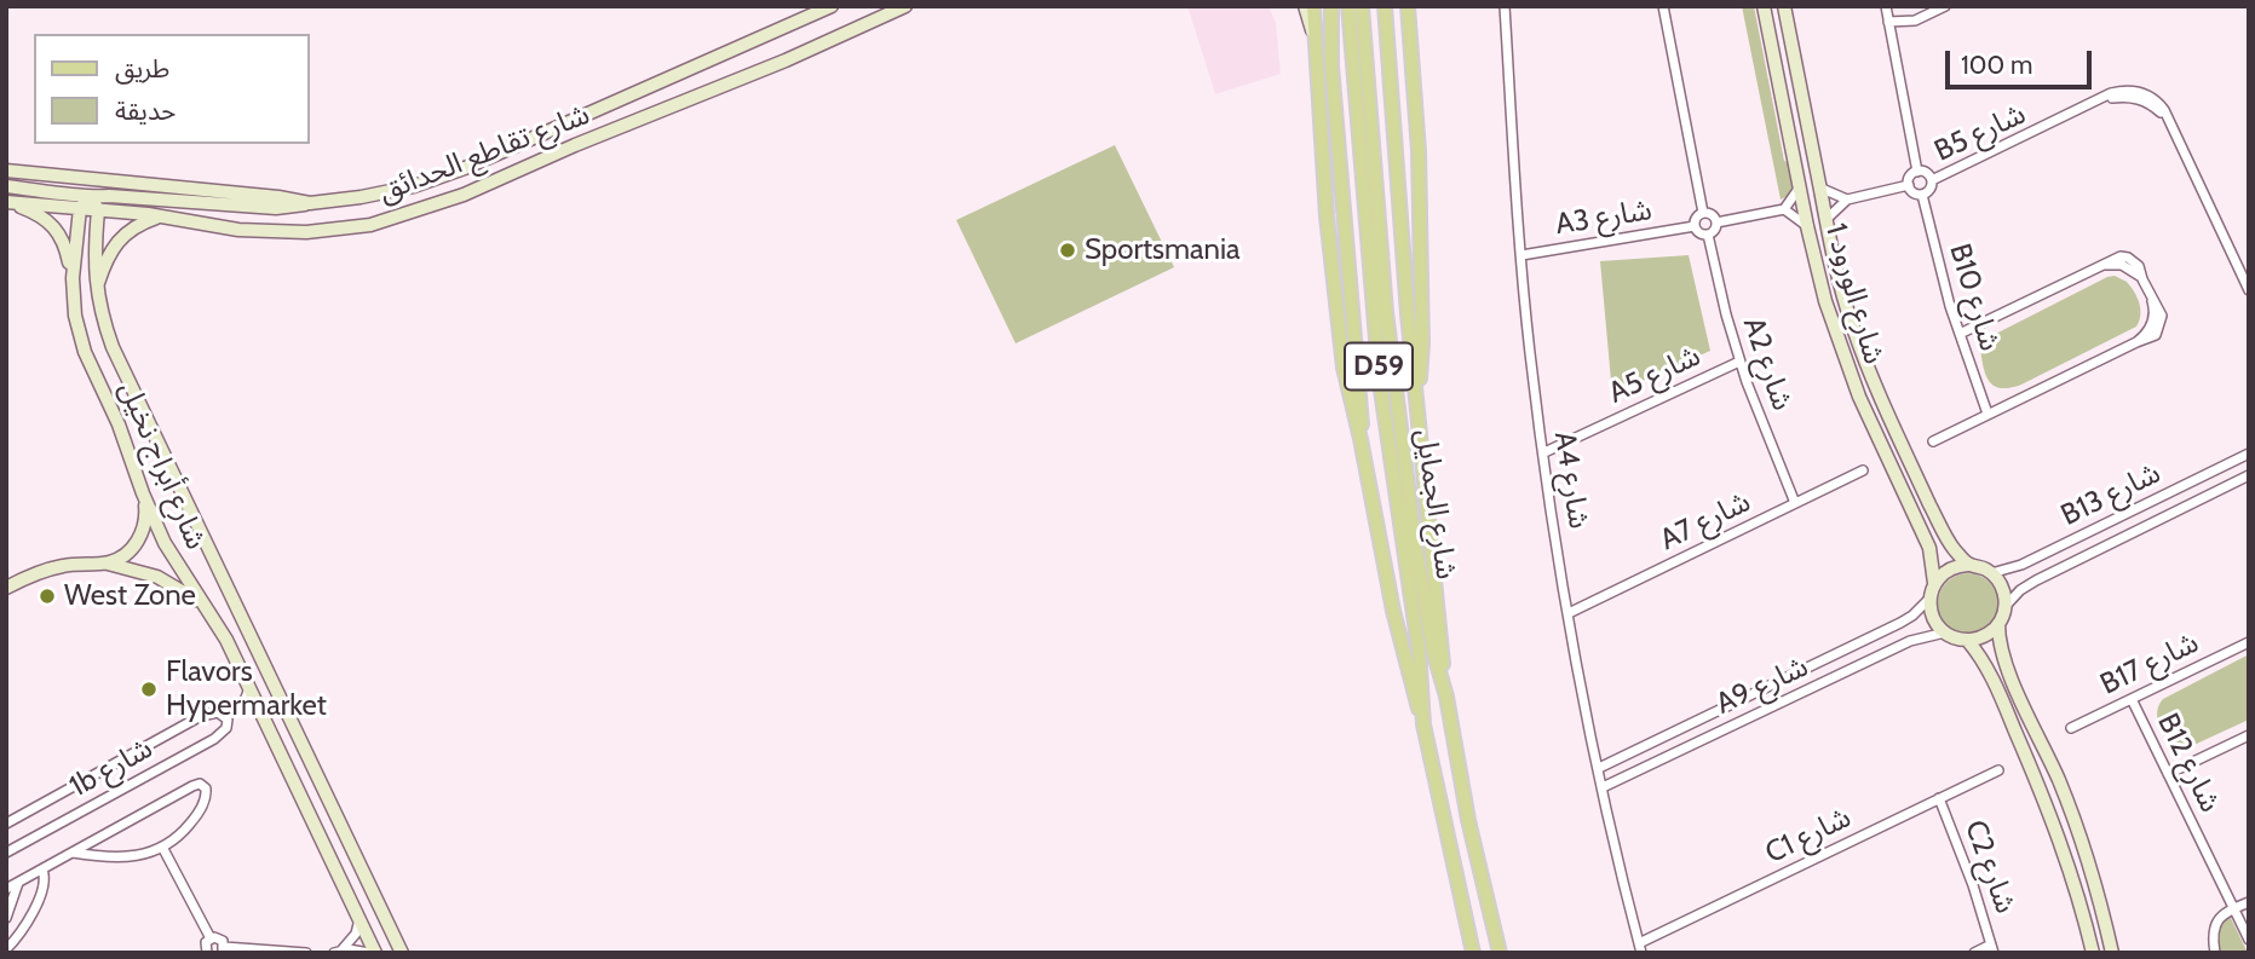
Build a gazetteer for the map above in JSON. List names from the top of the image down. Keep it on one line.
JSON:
{"streets":{"main road":["D59","شارع الجمايل"],"street":["B5 شارع","شارع تقاطع الحدائق","A3 شارع","شارع الورود 1","B10 شارع","A2 شارع","A5 شارع","شارع أبراج نخيل","A4 شارع","B13 شارع","A7 شارع","B17 شارع","A9 شارع","B12 شارع","1b شارع","C1 شارع","C2 شارع"]},"crossings":[["B5 شارع","B10 شارع"],["شارع تقاطع الحدائق","شارع أبراج نخيل"],["A3 شارع","A2 شارع"],["A3 شارع","A4 شارع"],["شارع الورود 1","B13 شارع"],["شارع الورود 1","A9 شارع"],["A2 شارع","A5 شارع"],["A2 شارع","A7 شارع"],["A5 شارع","A4 شارع"],["شارع أبراج نخيل","1b شارع"],["A4 شارع","A7 شارع"],["A4 شارع","A9 شارع"],["A4 شارع","C1 شارع"],["B13 شارع","A9 شارع"],["B17 شارع","B12 شارع"],["C1 شارع","C2 شارع"]],"places":["Sportsmania","West Zone","Flavors Hypermarket"],"legend":["طريق","حديقة"],"scale_bar":"100 m"}
